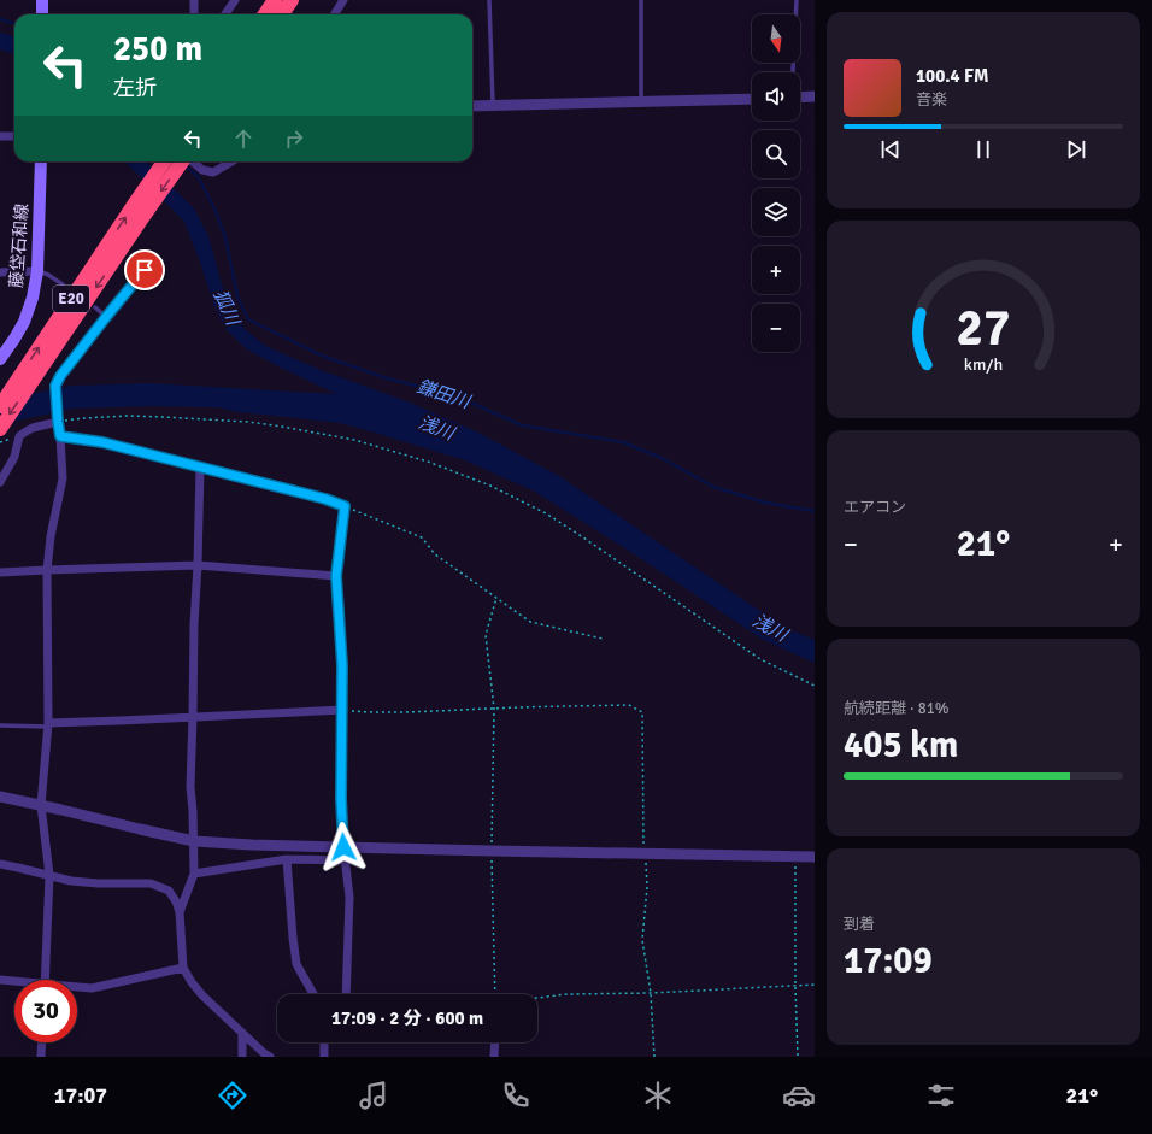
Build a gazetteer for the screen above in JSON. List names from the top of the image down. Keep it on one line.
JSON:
{"streets":{"highway":["E20"],"main road":["藤垈石和線"]},"water":["狐川","鎌田川","浅川"],"north":"bottom","page":{"map_buttons":["+","−"],"turn":["250 m","左折"],"song":["100.4 FM","音楽"],"tile":["エアコン",["航続距離 · 81%","405 km"],["到着","17:09"]],"heat":["−","21°","+"],"limit":"30","trip":"17:09 · 2 分 · 600 m","tabs":["17:07","21°"],"gauge":["27","km/h"]}}
